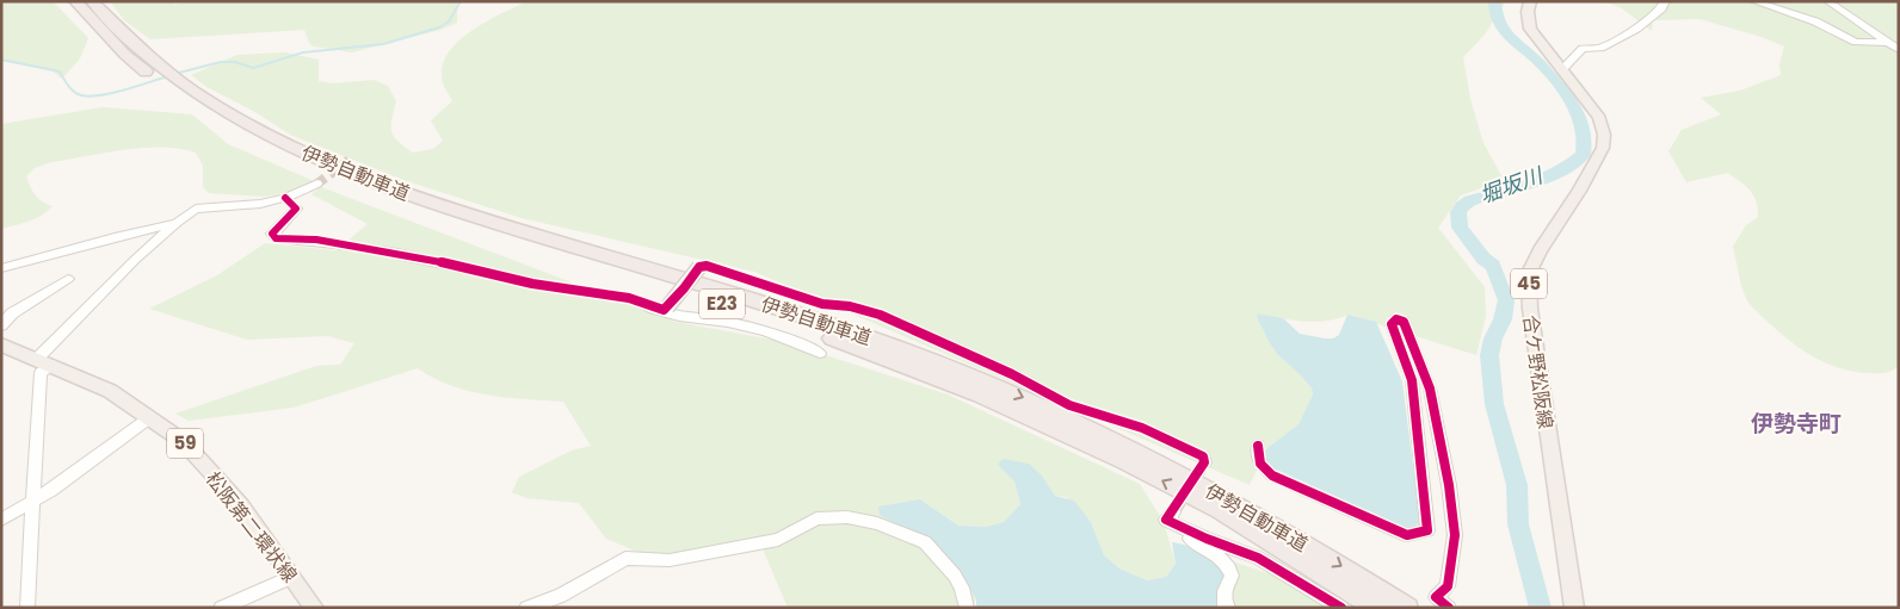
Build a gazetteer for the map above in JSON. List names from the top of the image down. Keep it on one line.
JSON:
{"streets":{"highway":["伊勢自動車道","E23"],"main road":["45","合ケ野松阪線","59","松阪第二環状線"]},"districts":["伊勢寺町"],"water":["堀坂川"]}
